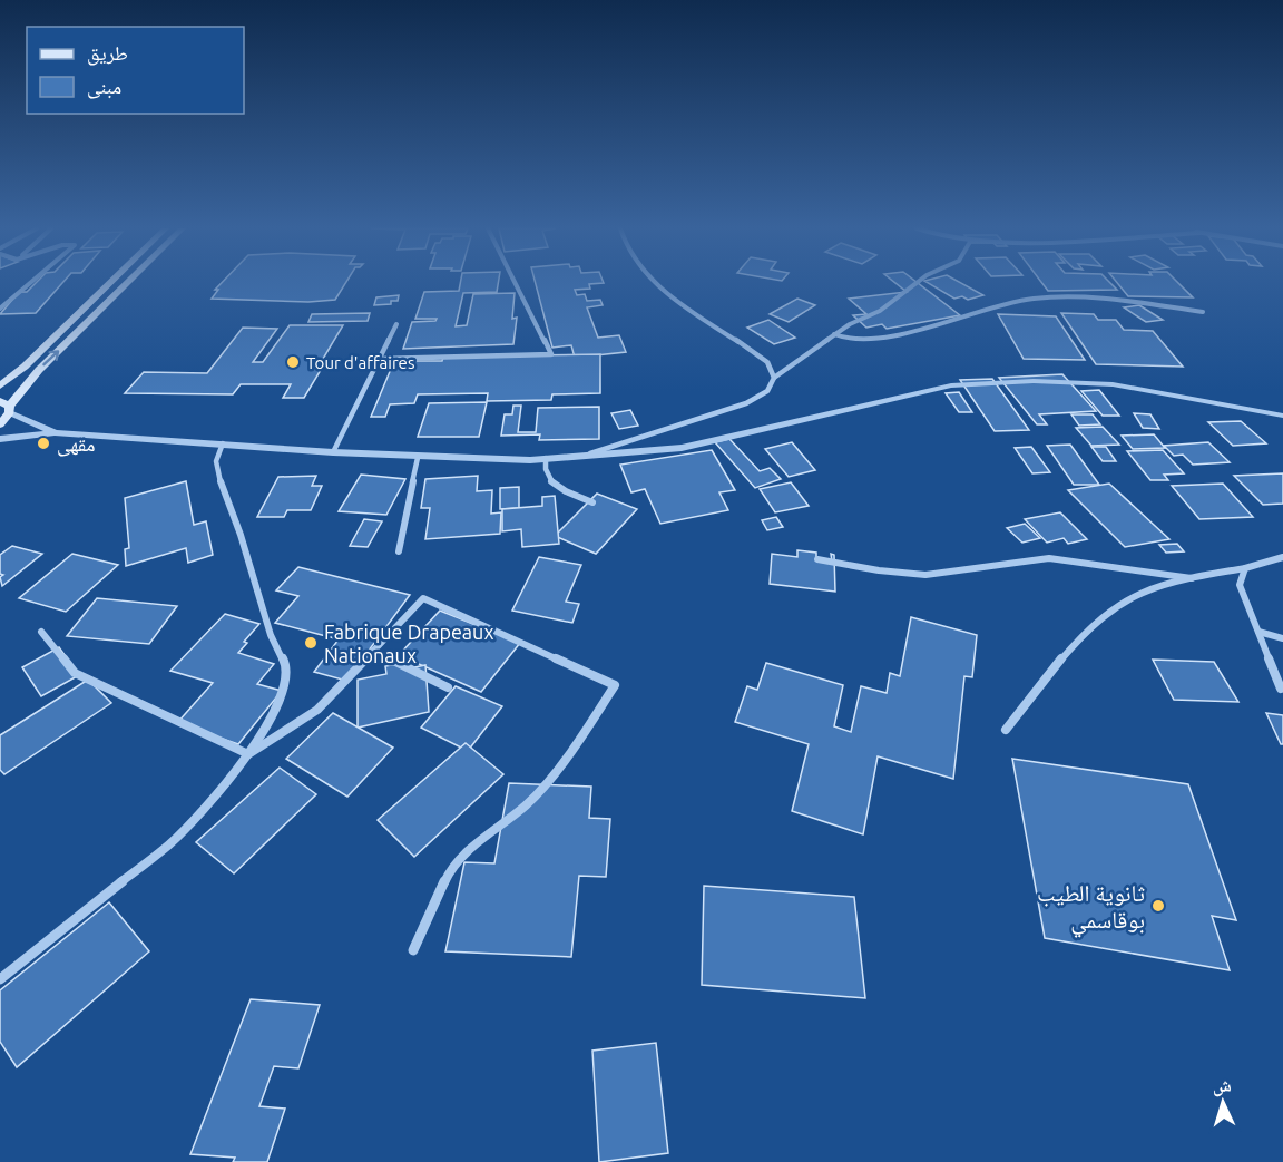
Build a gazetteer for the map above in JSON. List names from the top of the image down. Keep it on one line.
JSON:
{"places":["Tour d'affaires","مقهى","Fabrique Drapeaux Nationaux","ثانوية الطيب بوقاسمي"],"legend":["طريق","مبنى"],"north":"top"}
